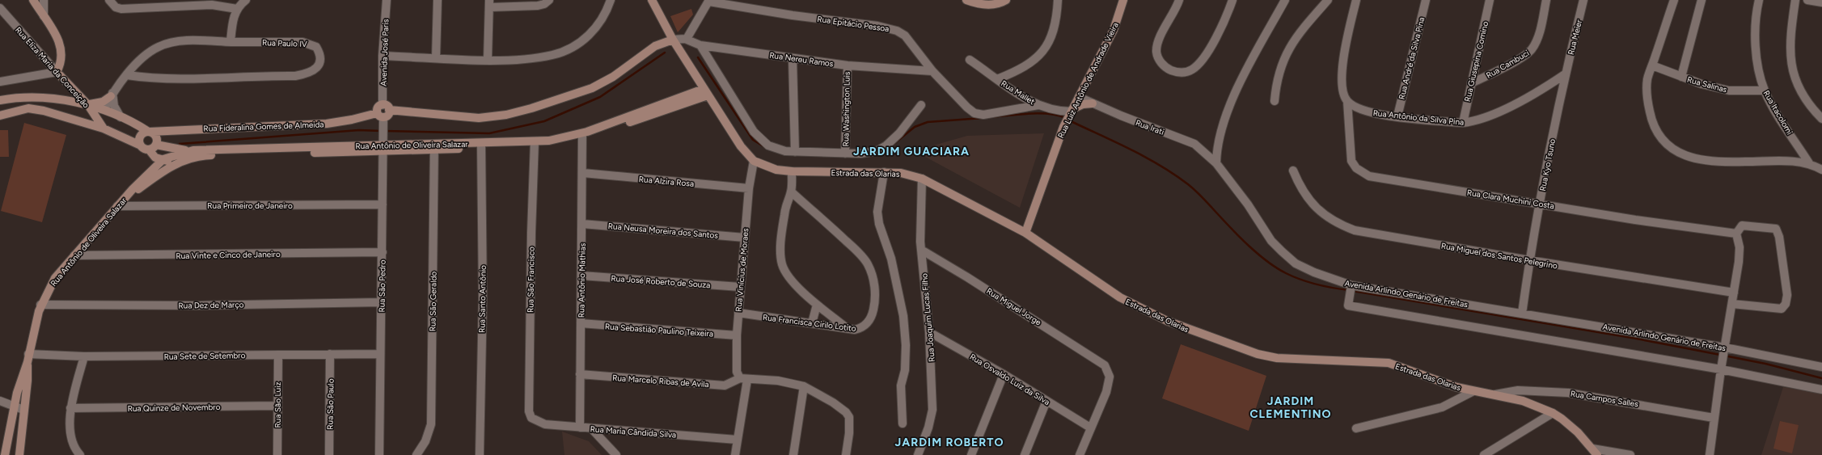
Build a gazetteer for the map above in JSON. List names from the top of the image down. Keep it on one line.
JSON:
{"streets":{"street":["Rua Epitácio Pessoa","Rua Meier","Rua Paulo IV","Avenida José Paris","Rua André da Silva Pina","Rua Nereu Ramos","Rua Giusepina Comino","Rua Cambuci","Rua Eliza Maria da Conceição","Rua Luiz Antônio de Andrade Vieira","Rua Salinas","Rua Mallet","Rua Washington Luis","Rua Itacolomi","Rua Antônio da Silva Pina","Rua Fideralina Gomes de Almeida","Rua Irati","Rua Antônio de Oliveira Salazar","Rua Kyo Tsuno","Estrada das Olarias","Rua Alzira Rosa","Rua Clara Muchini Costa","Rua Primeiro de Janeiro","Rua Neusa Moreira dos Santos","Rua Vinte e Cinco de Janeiro","Rua Miguel dos Santos Pelegrino","Rua Vinícius de Moraes","Rua São Francisco","Rua Antônio Mathias","Rua José Roberto de Souza","Rua São Pedro","Avenida Arlindo Genário de Freitas","Rua Santo Antônio","Rua São Geraldo","Rua Dez de Março","Rua Miguel Jorge","Rua Joaquim Lucas Filho","Rua Francisca Cirilo Lotito","Rua Sebastião Paulino Teixeira","Rua Sete de Setembro","Rua Osvaldo Luiz da Silva","Rua Marcelo Ribas de Avila","Rua Campos Salles","Rua São Paulo","Rua São Luiz","Rua Quinze de Novembro","Rua Maria Cândida Silva"]},"crossings":[["Rua Epitácio Pessoa","Rua Nereu Ramos"],["Rua Epitácio Pessoa","Rua Mallet"],["Rua Meier","Rua Antônio da Silva Pina"],["Rua Meier","Rua Kyo Tsuno"],["Rua André da Silva Pina","Rua Antônio da Silva Pina"],["Rua Nereu Ramos","Rua Washington Luis"],["Rua Nereu Ramos","Estrada das Olarias"],["Rua Giusepina Comino","Rua Cambuci"],["Rua Giusepina Comino","Rua Antônio da Silva Pina"],["Rua Luiz Antônio de Andrade Vieira","Rua Mallet"],["Rua Luiz Antônio de Andrade Vieira","Rua Irati"],["Rua Luiz Antônio de Andrade Vieira","Estrada das Olarias"],["Rua Salinas","Rua Itacolomi"],["Rua Antônio da Silva Pina","Rua Kyo Tsuno"],["Rua Antônio da Silva Pina","Rua Clara Muchini Costa"],["Rua Fideralina Gomes de Almeida","Rua São Pedro"],["Rua Irati","Avenida Arlindo Genário de Freitas"],["Rua Antônio de Oliveira Salazar","Estrada das Olarias"],["Rua Antônio de Oliveira Salazar","Rua Primeiro de Janeiro"],["Rua Antônio de Oliveira Salazar","Rua Vinte e Cinco de Janeiro"],["Rua Antônio de Oliveira Salazar","Rua São Francisco"],["Rua Antônio de Oliveira Salazar","Rua Antônio Mathias"],["Rua Antônio de Oliveira Salazar","Rua São Pedro"],["Rua Antônio de Oliveira Salazar","Rua Santo Antônio"],["Rua Antônio de Oliveira Salazar","Rua São Geraldo"],["Rua Antônio de Oliveira Salazar","Rua Dez de Março"],["Rua Antônio de Oliveira Salazar","Rua Sete de Setembro"],["Rua Kyo Tsuno","Rua Clara Muchini Costa"],["Rua Kyo Tsuno","Rua Miguel dos Santos Pelegrino"],["Rua Kyo Tsuno","Avenida Arlindo Genário de Freitas"],["Estrada das Olarias","Rua Vinícius de Moraes"],["Estrada das Olarias","Rua Joaquim Lucas Filho"],["Estrada das Olarias","Rua Campos Salles"],["Rua Alzira Rosa","Rua Vinícius de Moraes"],["Rua Alzira Rosa","Rua Antônio Mathias"],["Rua Primeiro de Janeiro","Rua São Pedro"],["Rua Neusa Moreira dos Santos","Rua Vinícius de Moraes"],["Rua Neusa Moreira dos Santos","Rua Antônio Mathias"],["Rua Vinte e Cinco de Janeiro","Rua São Pedro"],["Rua Vinícius de Moraes","Rua José Roberto de Souza"],["Rua Vinícius de Moraes","Rua Francisca Cirilo Lotito"],["Rua Vinícius de Moraes","Rua Sebastião Paulino Teixeira"],["Rua Vinícius de Moraes","Rua Marcelo Ribas de Avila"],["Rua São Francisco","Rua Maria Cândida Silva"],["Rua Antônio Mathias","Rua José Roberto de Souza"],["Rua Antônio Mathias","Rua Sebastião Paulino Teixeira"],["Rua Antônio Mathias","Rua Marcelo Ribas de Avila"],["Rua Antônio Mathias","Rua Maria Cândida Silva"],["Rua São Pedro","Rua Dez de Março"],["Rua São Pedro","Rua Sete de Setembro"],["Rua Miguel Jorge","Rua Joaquim Lucas Filho"],["Rua Miguel Jorge","Rua Osvaldo Luiz da Silva"],["Rua Joaquim Lucas Filho","Rua Osvaldo Luiz da Silva"],["Rua Sete de Setembro","Rua São Paulo"],["Rua Sete de Setembro","Rua São Luiz"],["Rua São Luiz","Rua Quinze de Novembro"]],"districts":["JARDIM GUACIARA","JARDIM CLEMENTINO","JARDIM ROBERTO"]}
